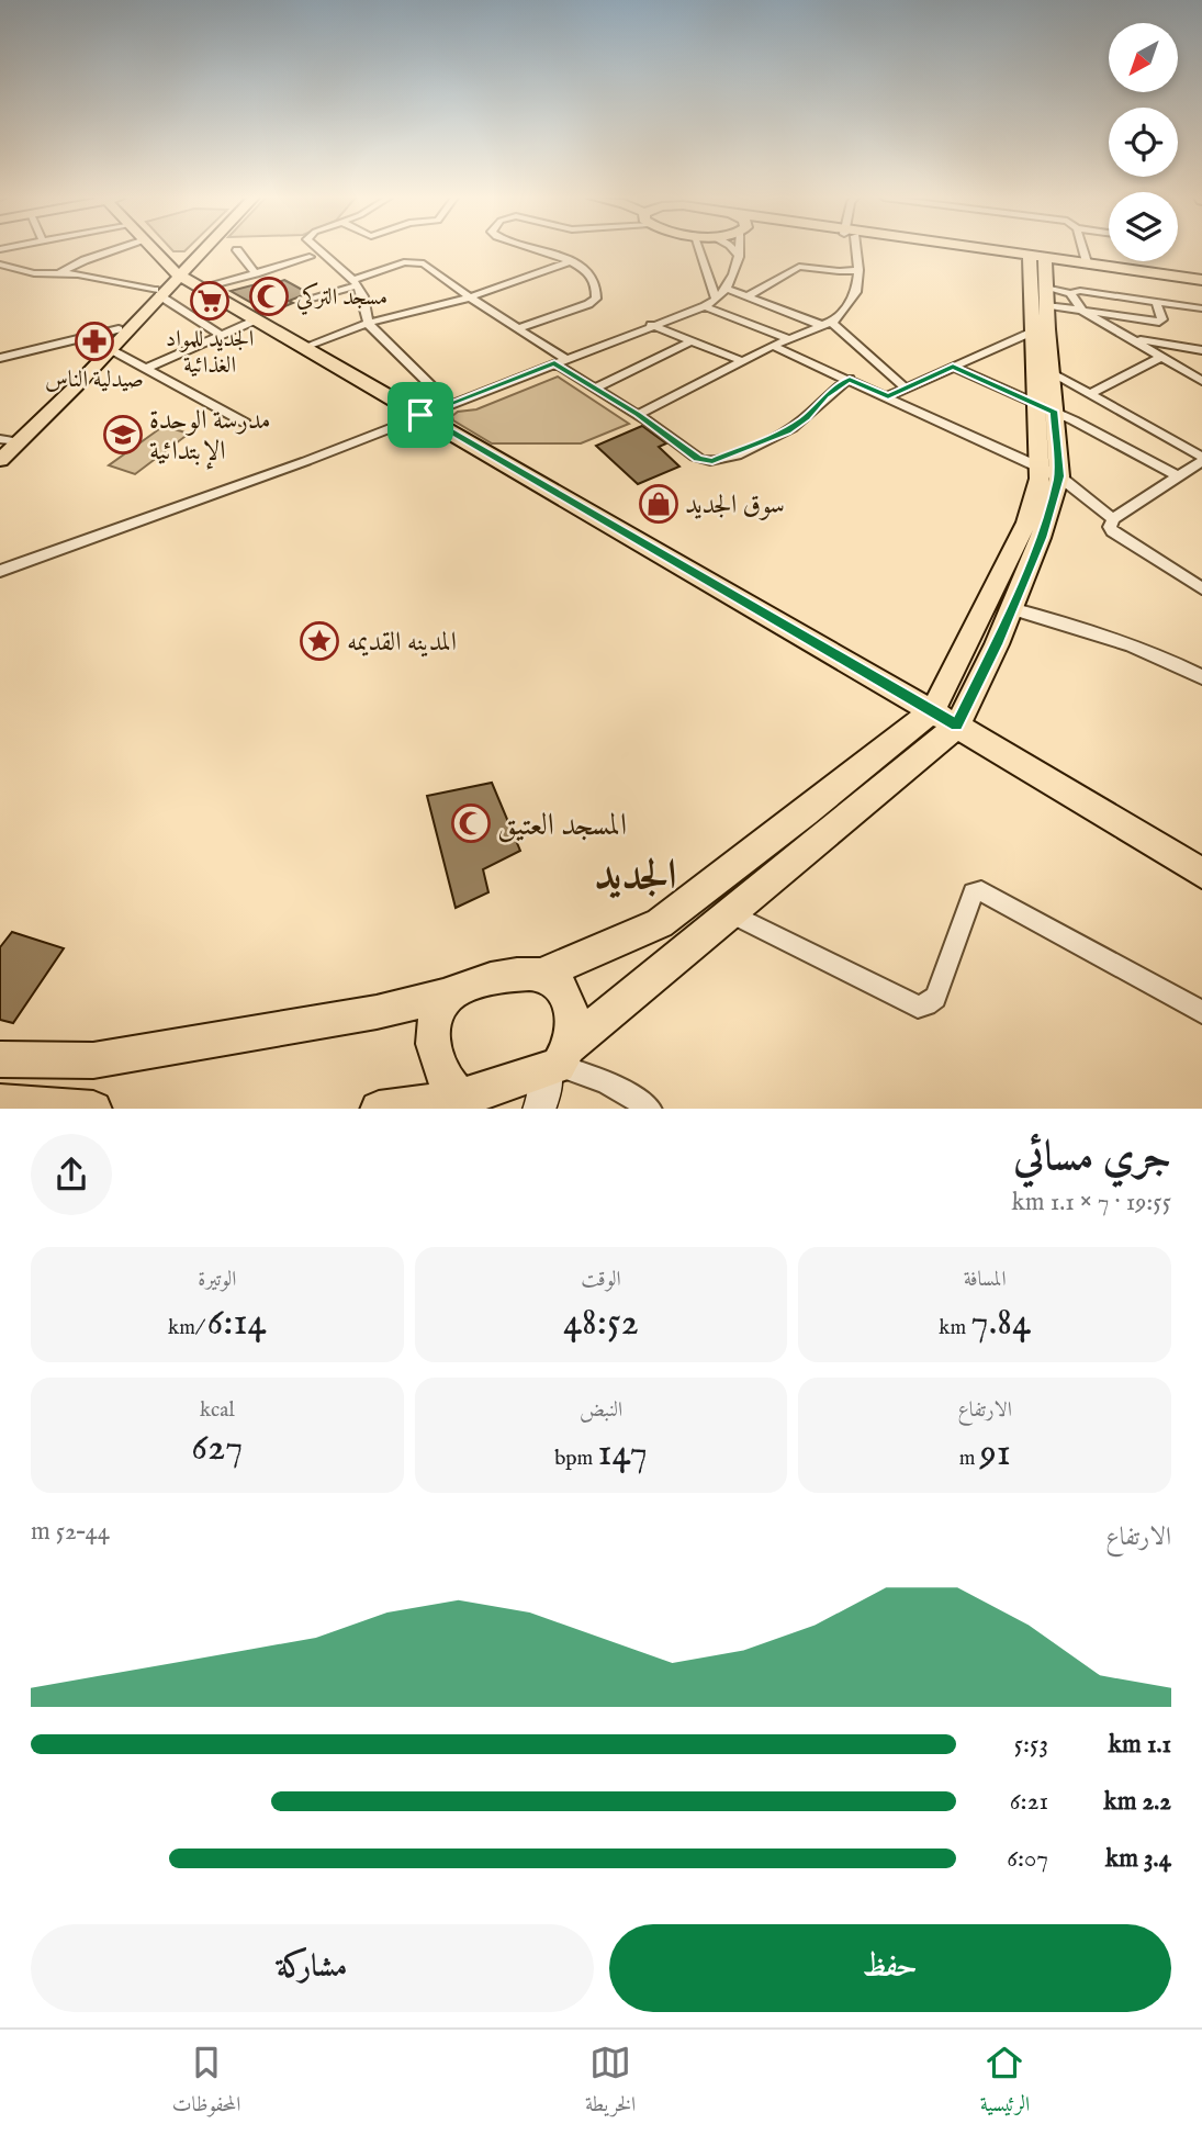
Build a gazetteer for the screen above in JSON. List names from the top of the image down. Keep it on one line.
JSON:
{"districts":["الجديد"],"places":{"mosque":["مسجد التركي","المسجد العتيق"],"supermarket":["الجديد للمواد الغذائية"],"pharmacy":["صيدلية الناس"],"school or university":["مدرسة الوحدة الإبتدائية"],"shop":["سوق الجديد"],"place":["المدينه القديمه"]},"north":"bottom left","page":{"heading":["جري مسائي","19:55 · 7 × 1.1 km"],"stats":[["المسافة","7.84 km"],["الوقت","48:52"],["الوتيرة","6:14 /km"],["الارتفاع","91 m"],["النبض","147 bpm"],["kcal","627"]],"chart":["الارتفاع","44–52 m"],"list":[{"name":"1.1 km","note":"5:53"},{"name":"2.2 km","note":"6:21"},{"name":"3.4 km","note":"6:07"}],"buttons":["حفظ","مشاركة"],"tabs":["الرئيسية","الخريطة","المحفوظات"]}}
